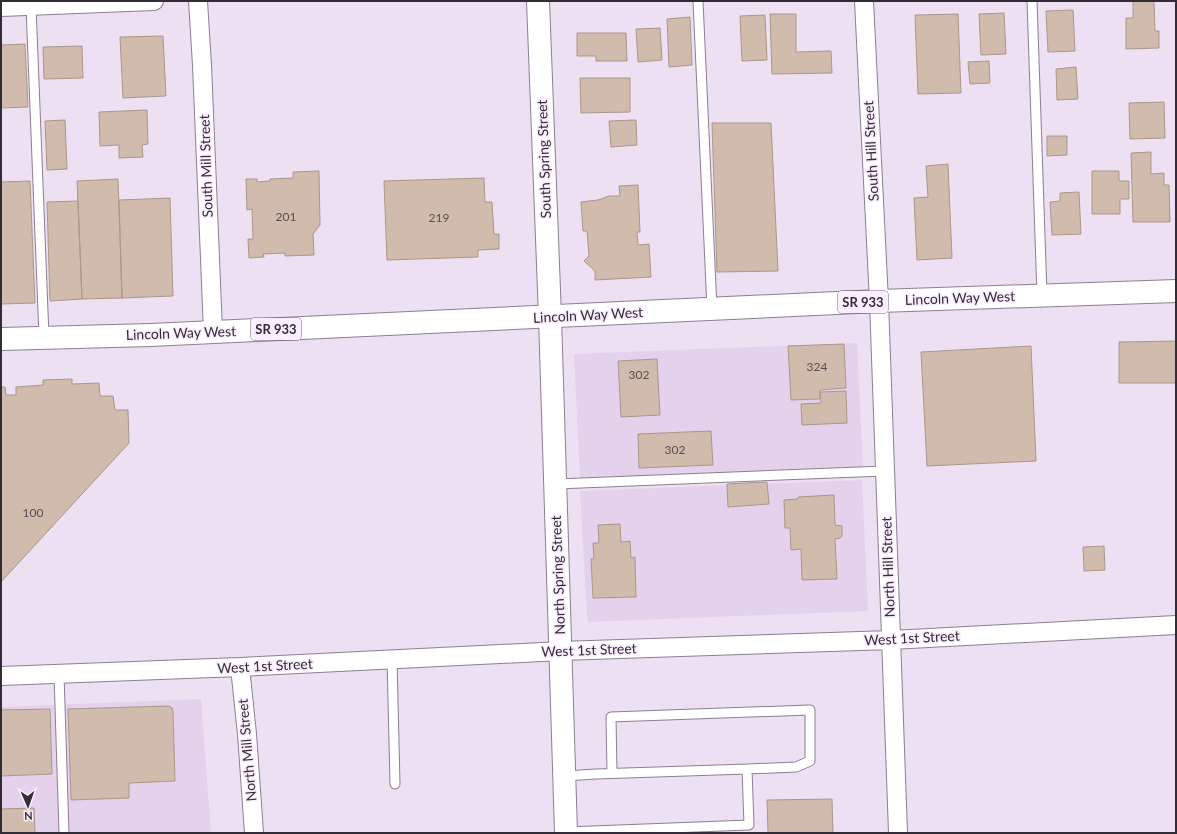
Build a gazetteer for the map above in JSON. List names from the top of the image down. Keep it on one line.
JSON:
{"streets":{"main road":["South Spring Street","Lincoln Way West","SR 933","North Spring Street"],"street":["South Hill Street","South Mill Street","North Hill Street","West 1st Street","North Mill Street"]},"crossings":[["South Hill Street","Lincoln Way West"],["South Hill Street","North Hill Street"],["South Spring Street","Lincoln Way West"],["South Spring Street","North Spring Street"],["South Mill Street","Lincoln Way West"],["Lincoln Way West","North Hill Street"],["Lincoln Way West","North Spring Street"],["North Hill Street","West 1st Street"],["North Spring Street","West 1st Street"],["West 1st Street","North Mill Street"]],"house_numbers":["201","219","324","302","302","100"],"north":"bottom"}
